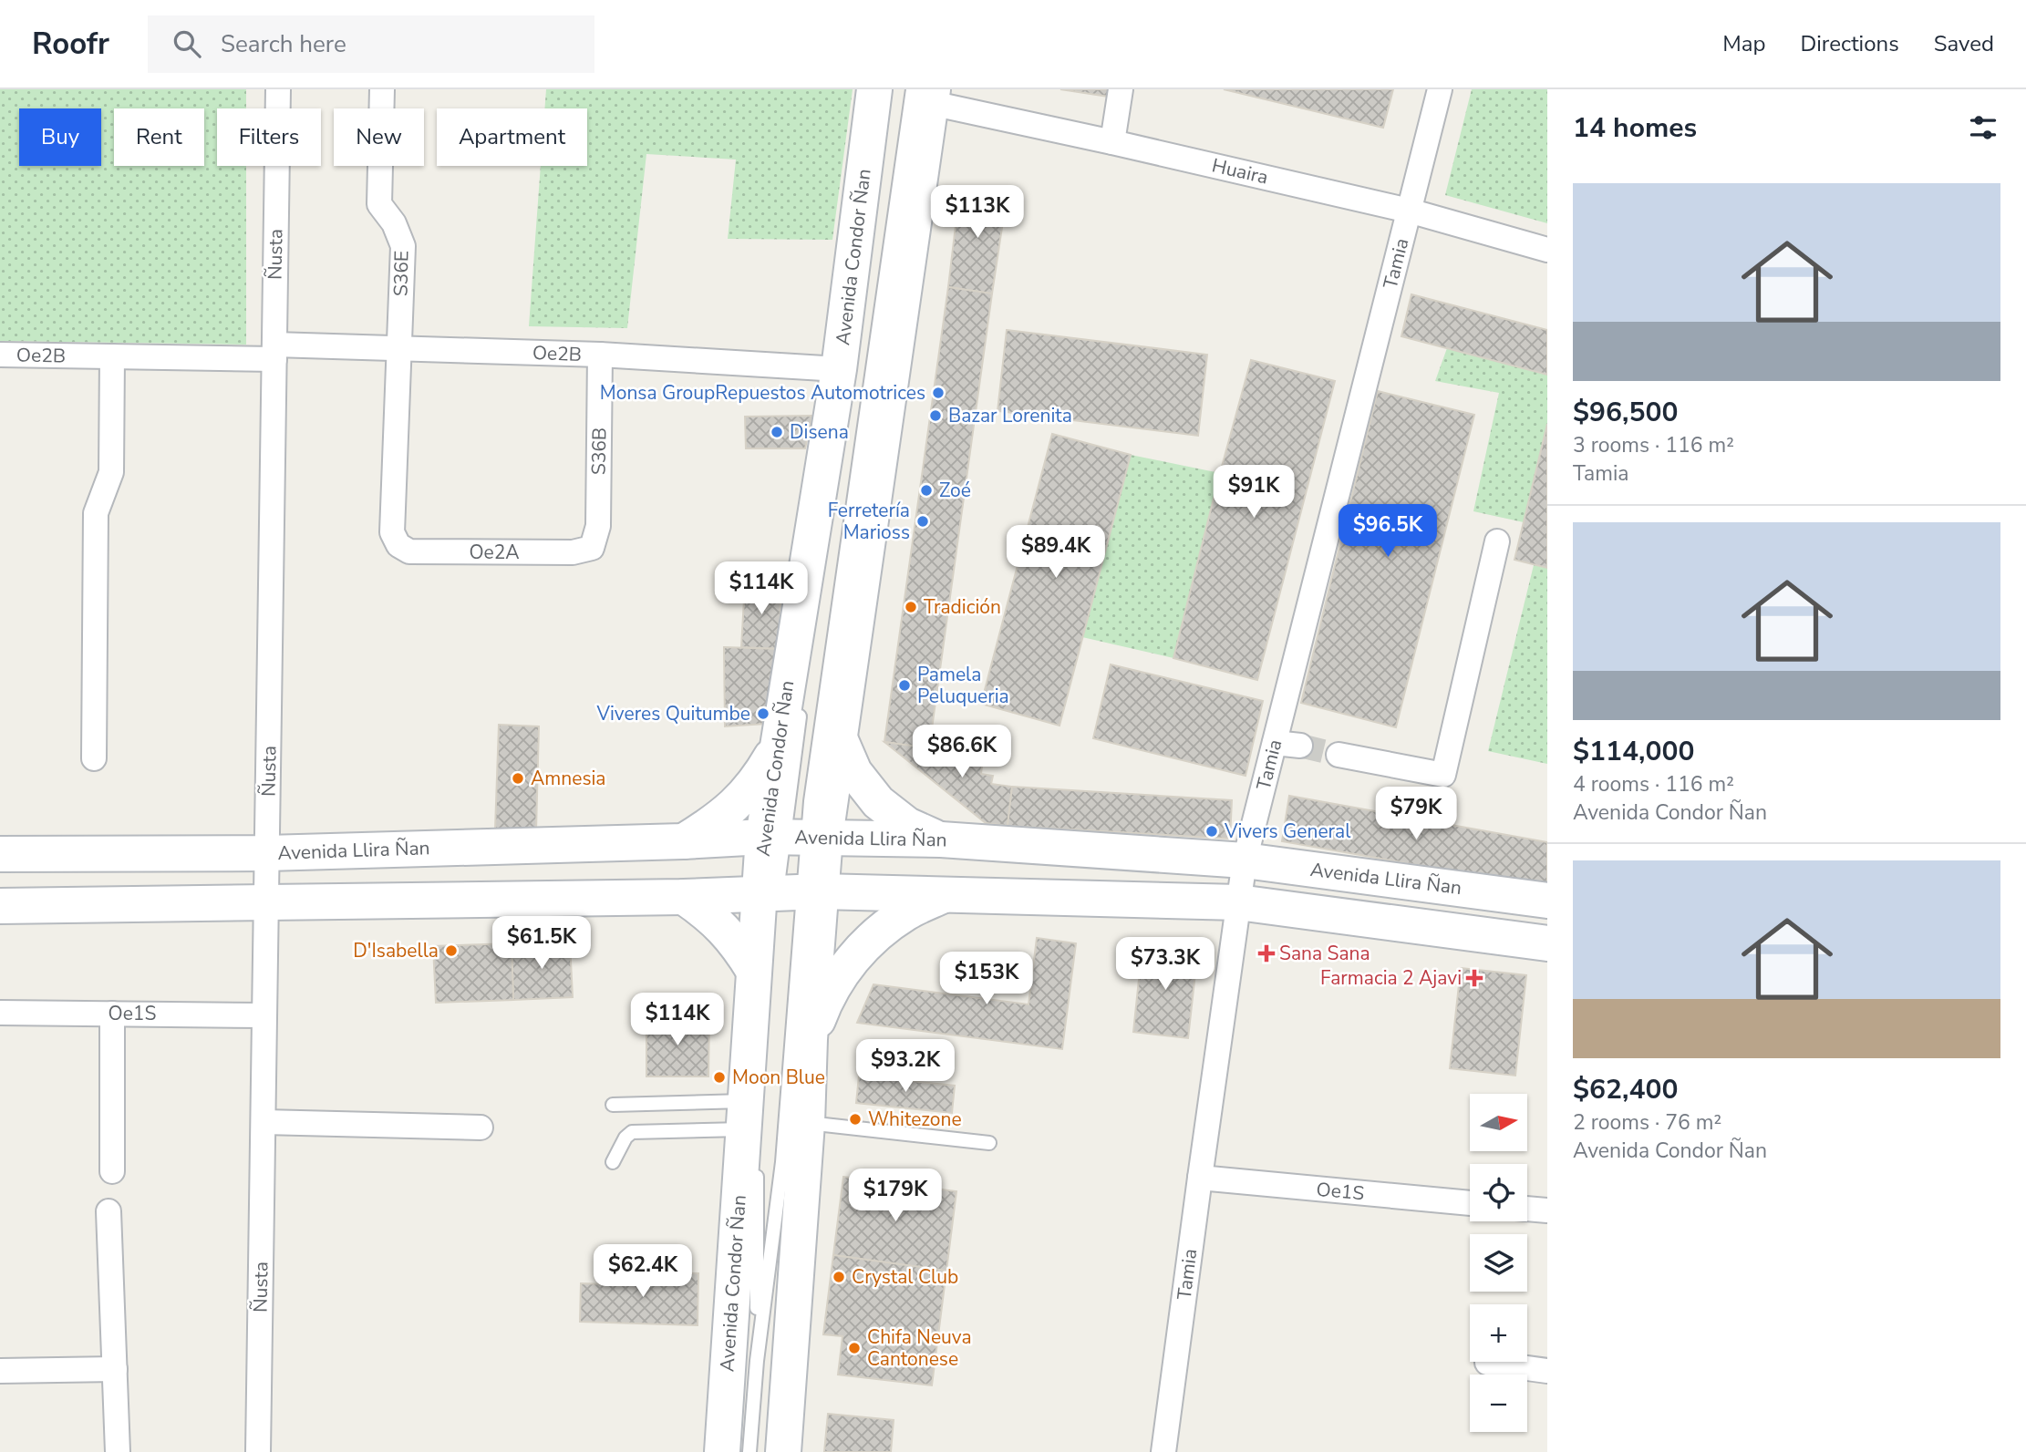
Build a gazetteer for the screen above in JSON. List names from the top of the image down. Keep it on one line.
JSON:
{"streets":{"main road":["Avenida Condor Ñan","Avenida Llira Ñan"],"street":["Huaira","Ñusta","Tamia","S36E","Oe2B","S36B","Oe2A","Oe1S"]},"crossings":[["Huaira","Avenida Condor Ñan"],["Huaira","Tamia"],["Ñusta","Oe2B"],["Ñusta","Avenida Llira Ñan"],["Ñusta","Oe1S"],["Avenida Condor Ñan","Oe2B"],["Avenida Condor Ñan","Avenida Llira Ñan"],["Tamia","Avenida Llira Ñan"],["Tamia","Oe1S"],["S36E","Oe2B"],["S36E","Oe2A"],["Oe2B","S36B"],["S36B","Oe2A"]],"places":{"other":["Monsa GroupRepuestos Automotrices","Bazar Lorenita","Disena","Zoé","Ferretería Marioss","Tradición","Pamela Peluqueria","Viveres Quitumbe","Amnesia","Vivers General","D'Isabella","Moon Blue","Whitezone","Crystal Club","Chifa Neuva Cantonese"],"health":["Sana Sana","Farmacia 2 Ajavi"]},"north":"right","page":{"header":"Roofr","search":"Search here","nav":["Map","Directions","Saved"],"heading":"14 homes","chip":["Buy","Rent","Filters","New","Apartment"],"list":[{"name":"$96,500","note":"3 rooms · 116 m² · Tamia"},{"name":"$114,000","note":"4 rooms · 116 m² · Avenida Condor Ñan"},{"name":"$62,400","note":"2 rooms · 76 m² · Avenida Condor Ñan"}],"price":["$113K","$91K","$96.5K","$89.4K","$114K","$86.6K","$79K","$61.5K","$73.3K","$153K","$114K","$93.2K","$179K","$62.4K"],"map_buttons":["+","−"]}}
